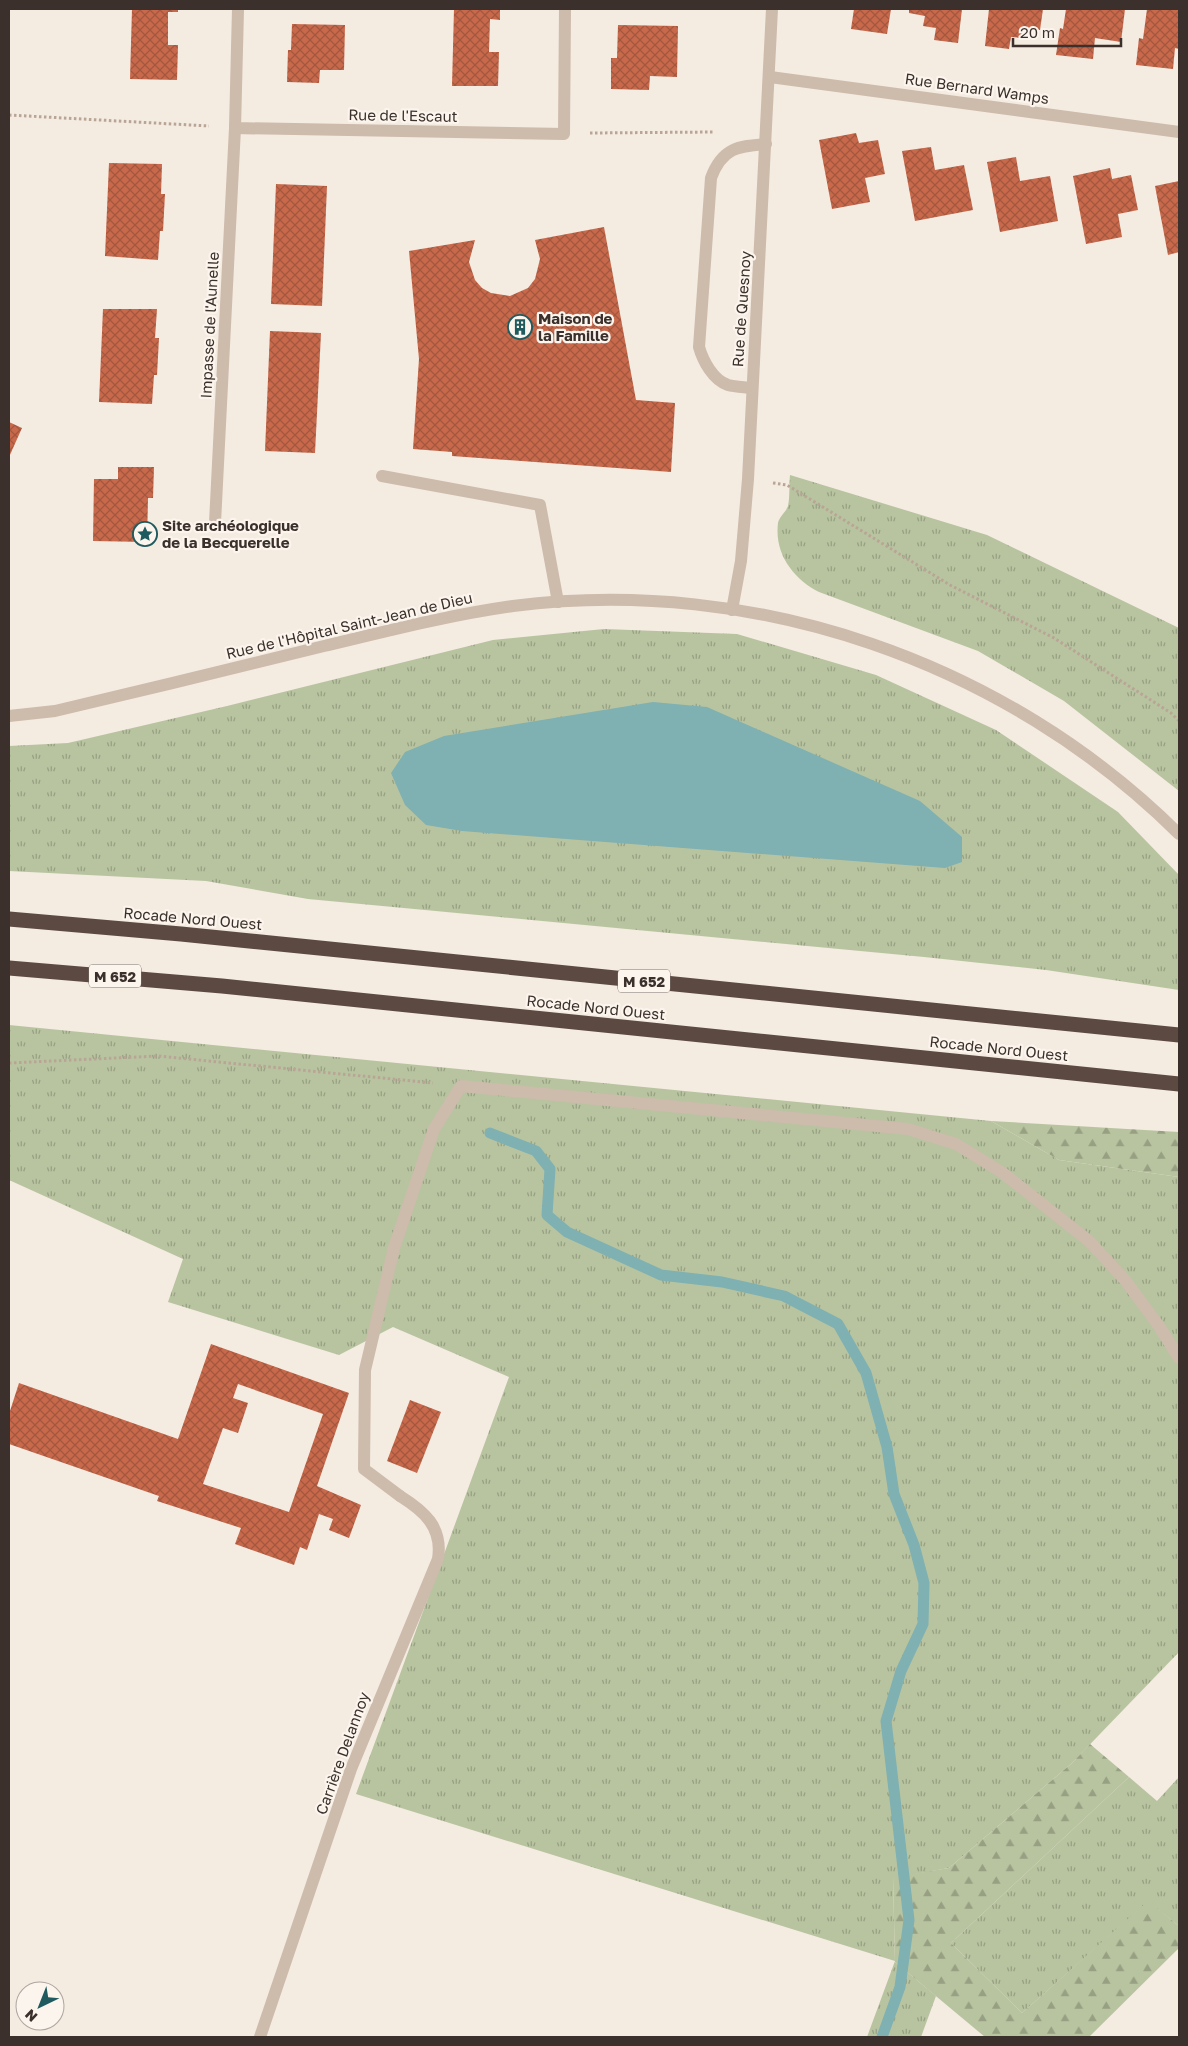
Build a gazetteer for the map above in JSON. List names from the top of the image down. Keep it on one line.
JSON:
{"streets":{"highway":["Rocade Nord Ouest","M 652"],"street":["Rue Bernard Wamps","Rue de l'Escaut","Rue de Quesnoy","Impasse de l'Aunelle","Rue de l'Hôpital Saint-Jean de Dieu","Carrière Delannoy"]},"crossings":[["Rue Bernard Wamps","Rue de Quesnoy"],["Rue de l'Escaut","Impasse de l'Aunelle"],["Rue de Quesnoy","Rue de l'Hôpital Saint-Jean de Dieu"]],"places":{"building":["Maison de la Famille"],"place":["Site archéologique de la Becquerelle"]},"scale_bar":"20 m","north":"bottom left"}
